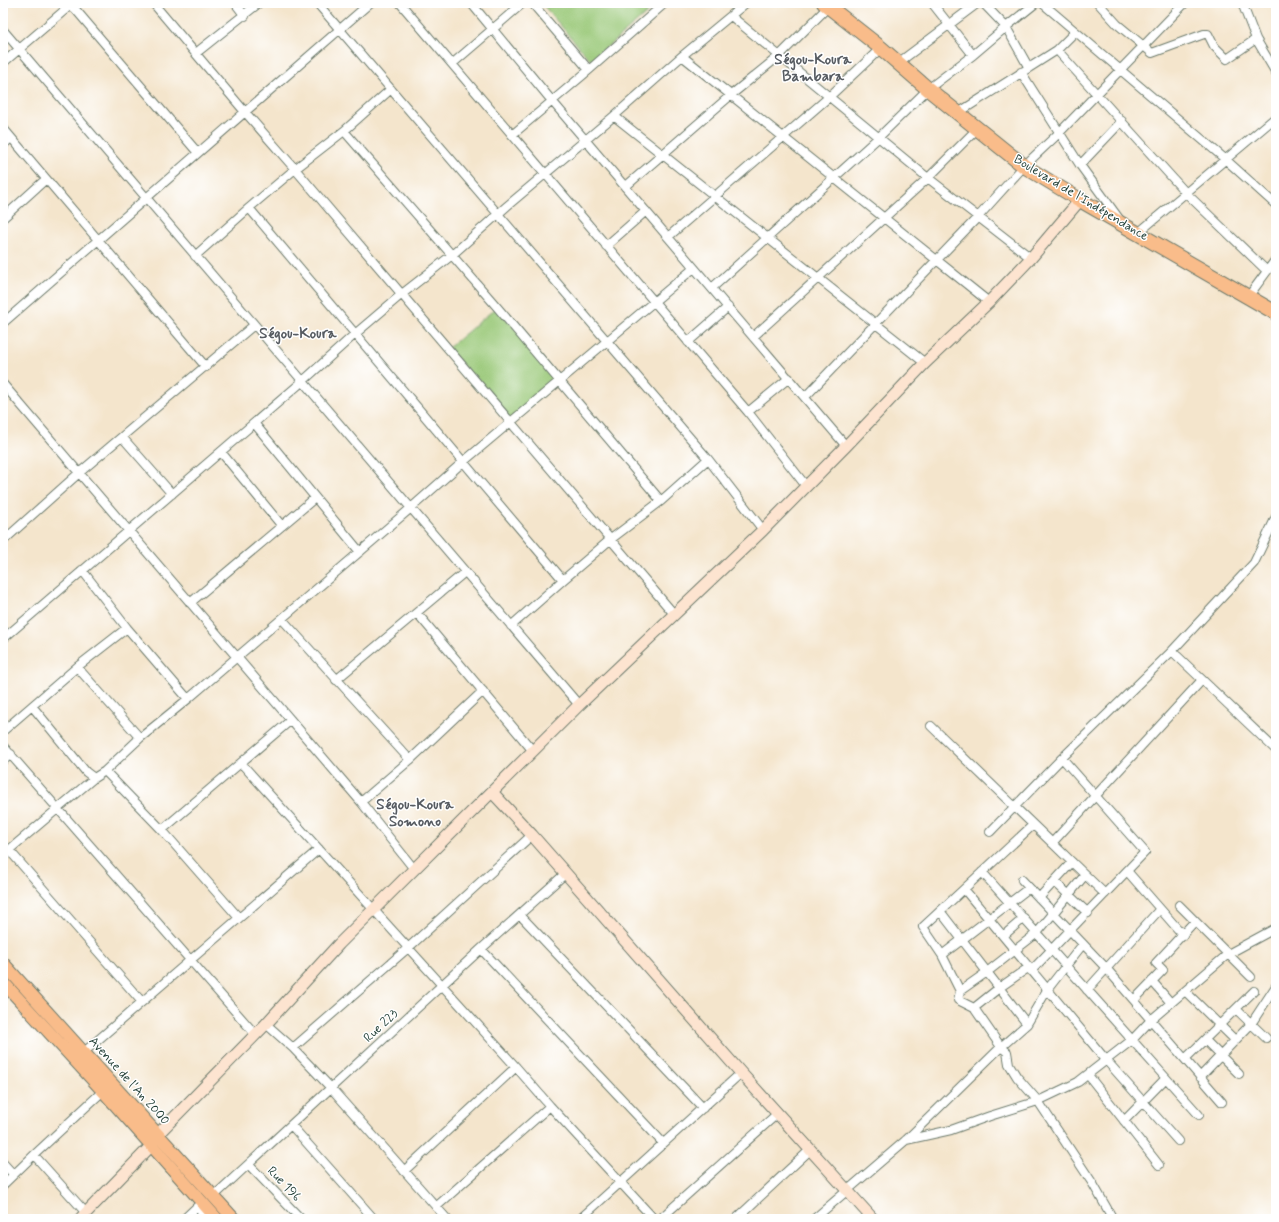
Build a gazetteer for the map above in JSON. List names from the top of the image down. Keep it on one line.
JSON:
{"streets":{"highway":["Boulevard de l'Indépendance"],"main road":["Avenue de l'An 2000"],"street":["Rue 223","Rue 196"]},"crossings":[["Rue 223","Avenue de l'An 2000"],["Rue 223","Rue 196"]],"districts":["Ségou-Koura Bambara","Ségou-Koura","Ségou-Koura Somono"]}
